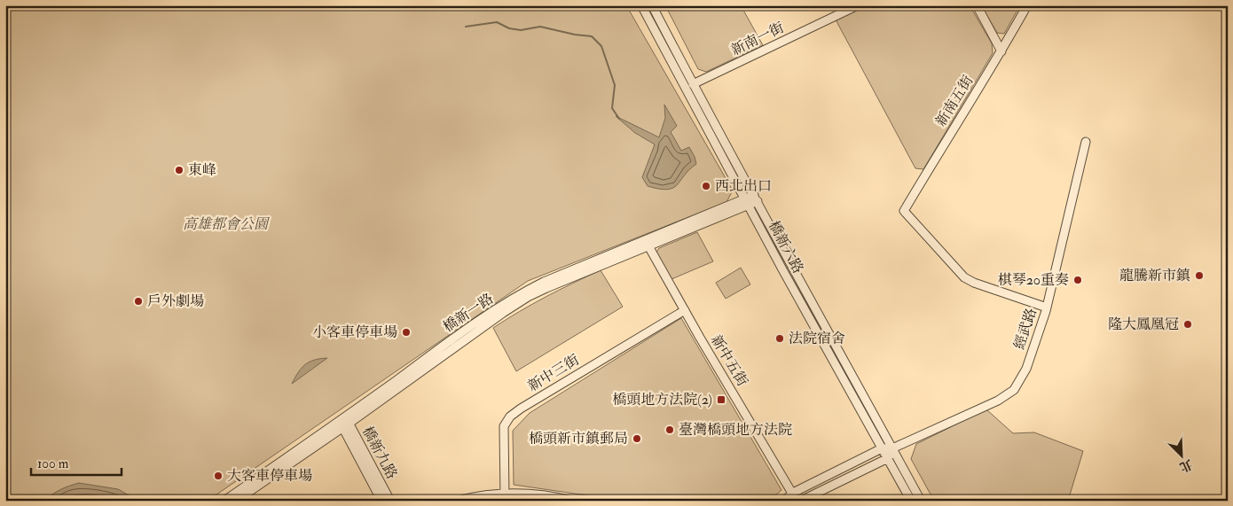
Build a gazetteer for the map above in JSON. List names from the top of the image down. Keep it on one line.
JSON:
{"streets":{"street":["新南一街","新南五街","橋新六路","橋新一路","經武路","新中五街","新中三街","橋新九路"]},"crossings":[["新南一街","橋新六路"],["新南五街","經武路"],["橋新六路","橋新一路"],["橋新六路","經武路"],["橋新一路","新中五街"],["橋新一路","橋新九路"],["經武路","新中五街"],["新中五街","新中三街"]],"parks":["高雄都會公園"],"places":{"other":["東峰","西北出口","龍騰新市鎮","棋琴20重奏","戶外劇場","隆大鳳凰冠","小客車停車場","法院宿舍","臺灣橋頭地方法院","橋頭新市鎮郵局","大客車停車場"],"transit":["橋頭地方法院(2)"]},"scale_bar":"100 m","north":"bottom right"}
